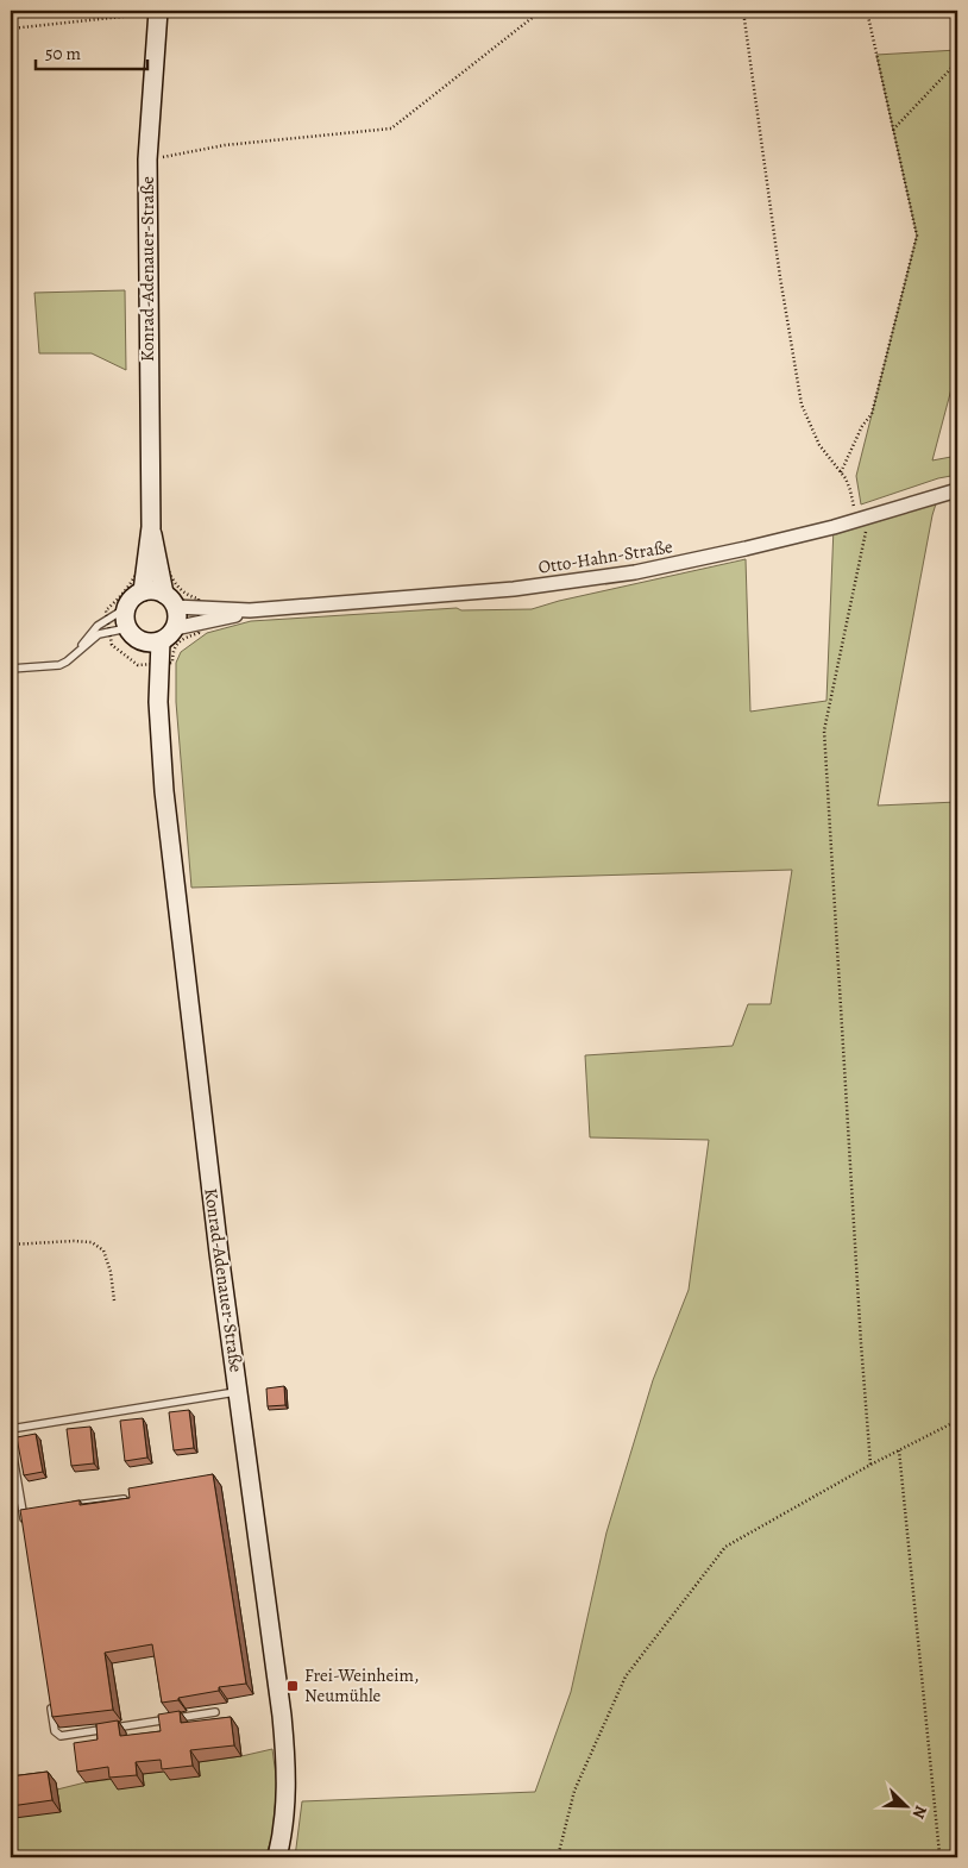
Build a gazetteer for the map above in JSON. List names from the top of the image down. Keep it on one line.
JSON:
{"streets":{"main road":["Konrad-Adenauer-Straße"],"street":["Otto-Hahn-Straße"]},"crossings":[["Konrad-Adenauer-Straße","Otto-Hahn-Straße"]],"places":{"transit":["Frei-Weinheim, Neumühle"]},"scale_bar":"50 m","north":"bottom right"}
